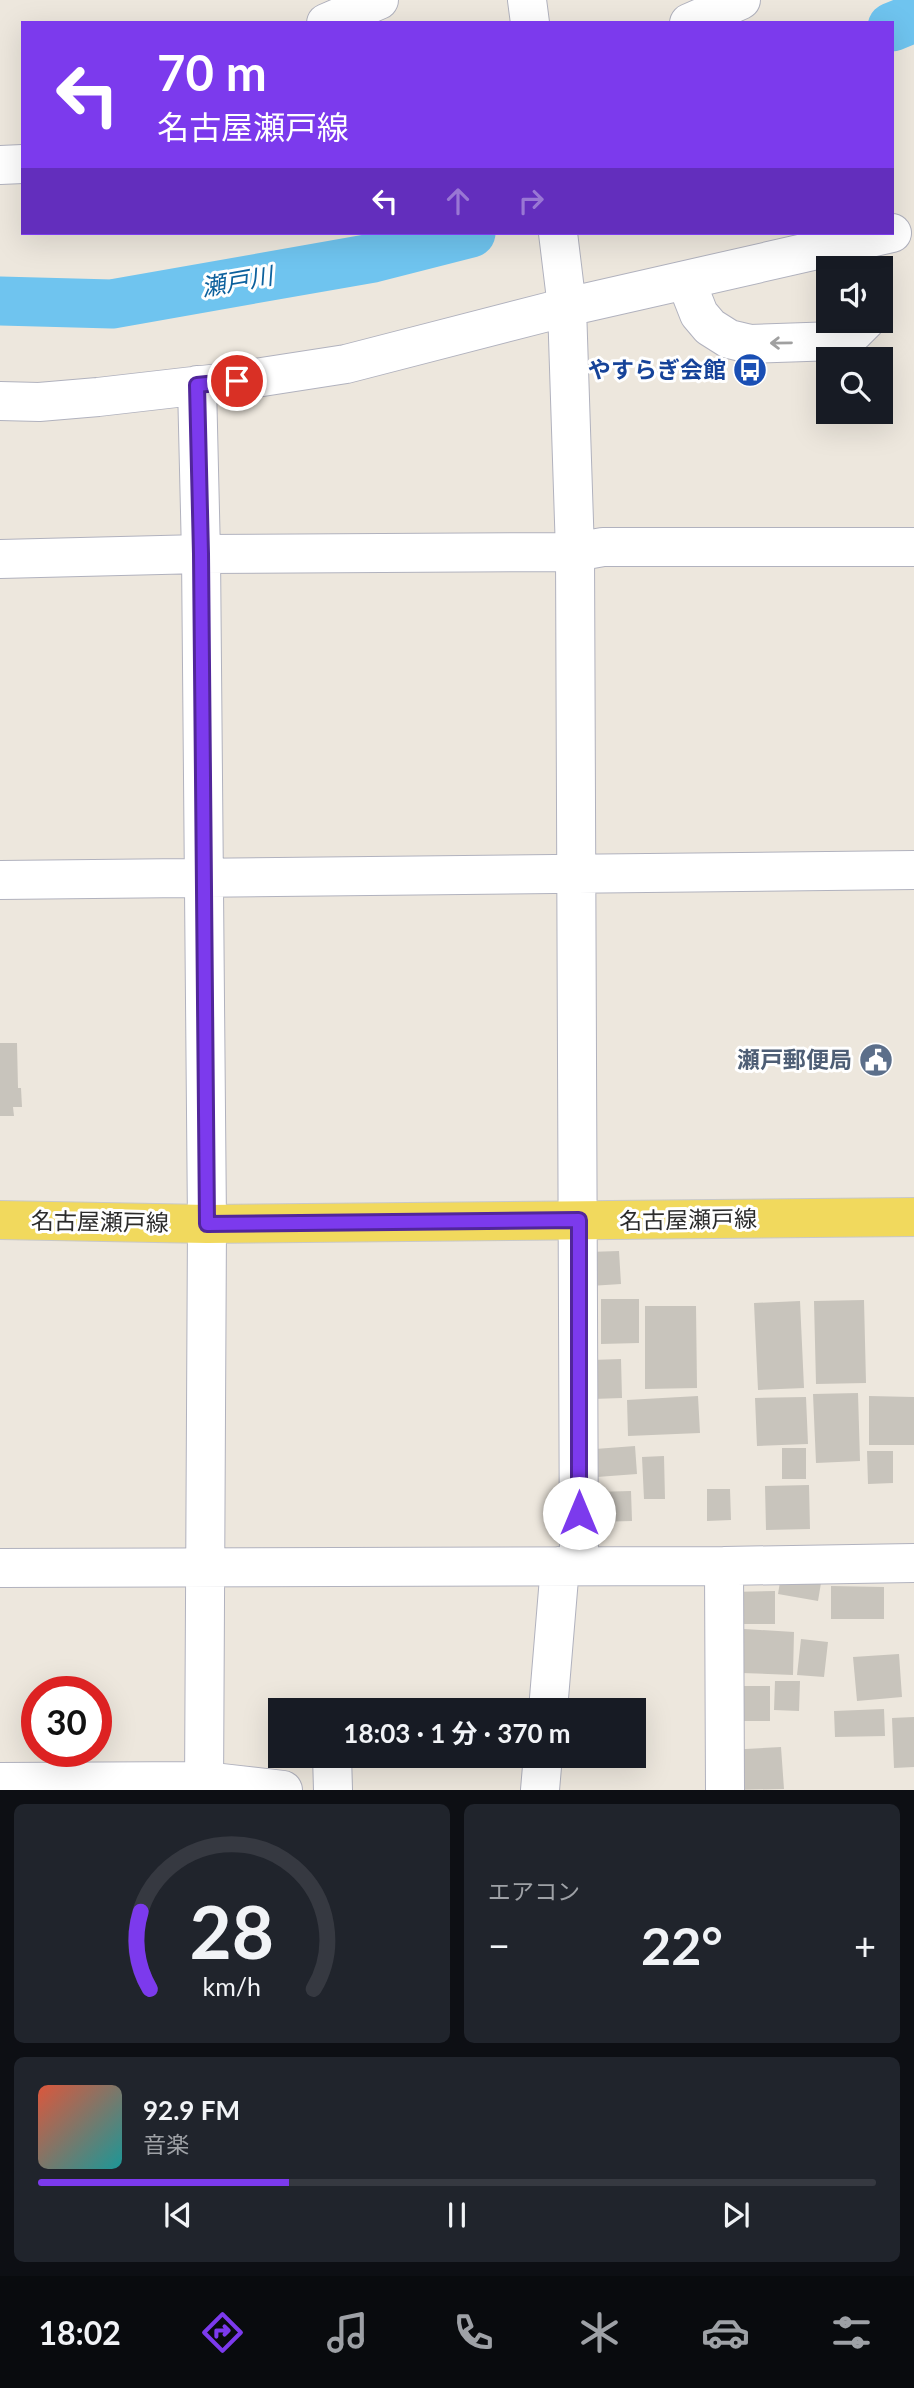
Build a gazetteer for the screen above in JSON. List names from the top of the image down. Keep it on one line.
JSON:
{"streets":{"main road":["名古屋瀬戸線"]},"water":["瀬戸川"],"places":{"bus stop":["やすらぎ会館"],"public building":["瀬戸郵便局"]},"page":{"turn":["70 m","名古屋瀬戸線"],"limit":"30","trip":"18:03 · 1 分 · 370 m","tile":"エアコン","heat":["−","22°","+"],"song":["92.9 FM","音楽"],"tabs":"18:02","gauge":["28","km/h"]}}
